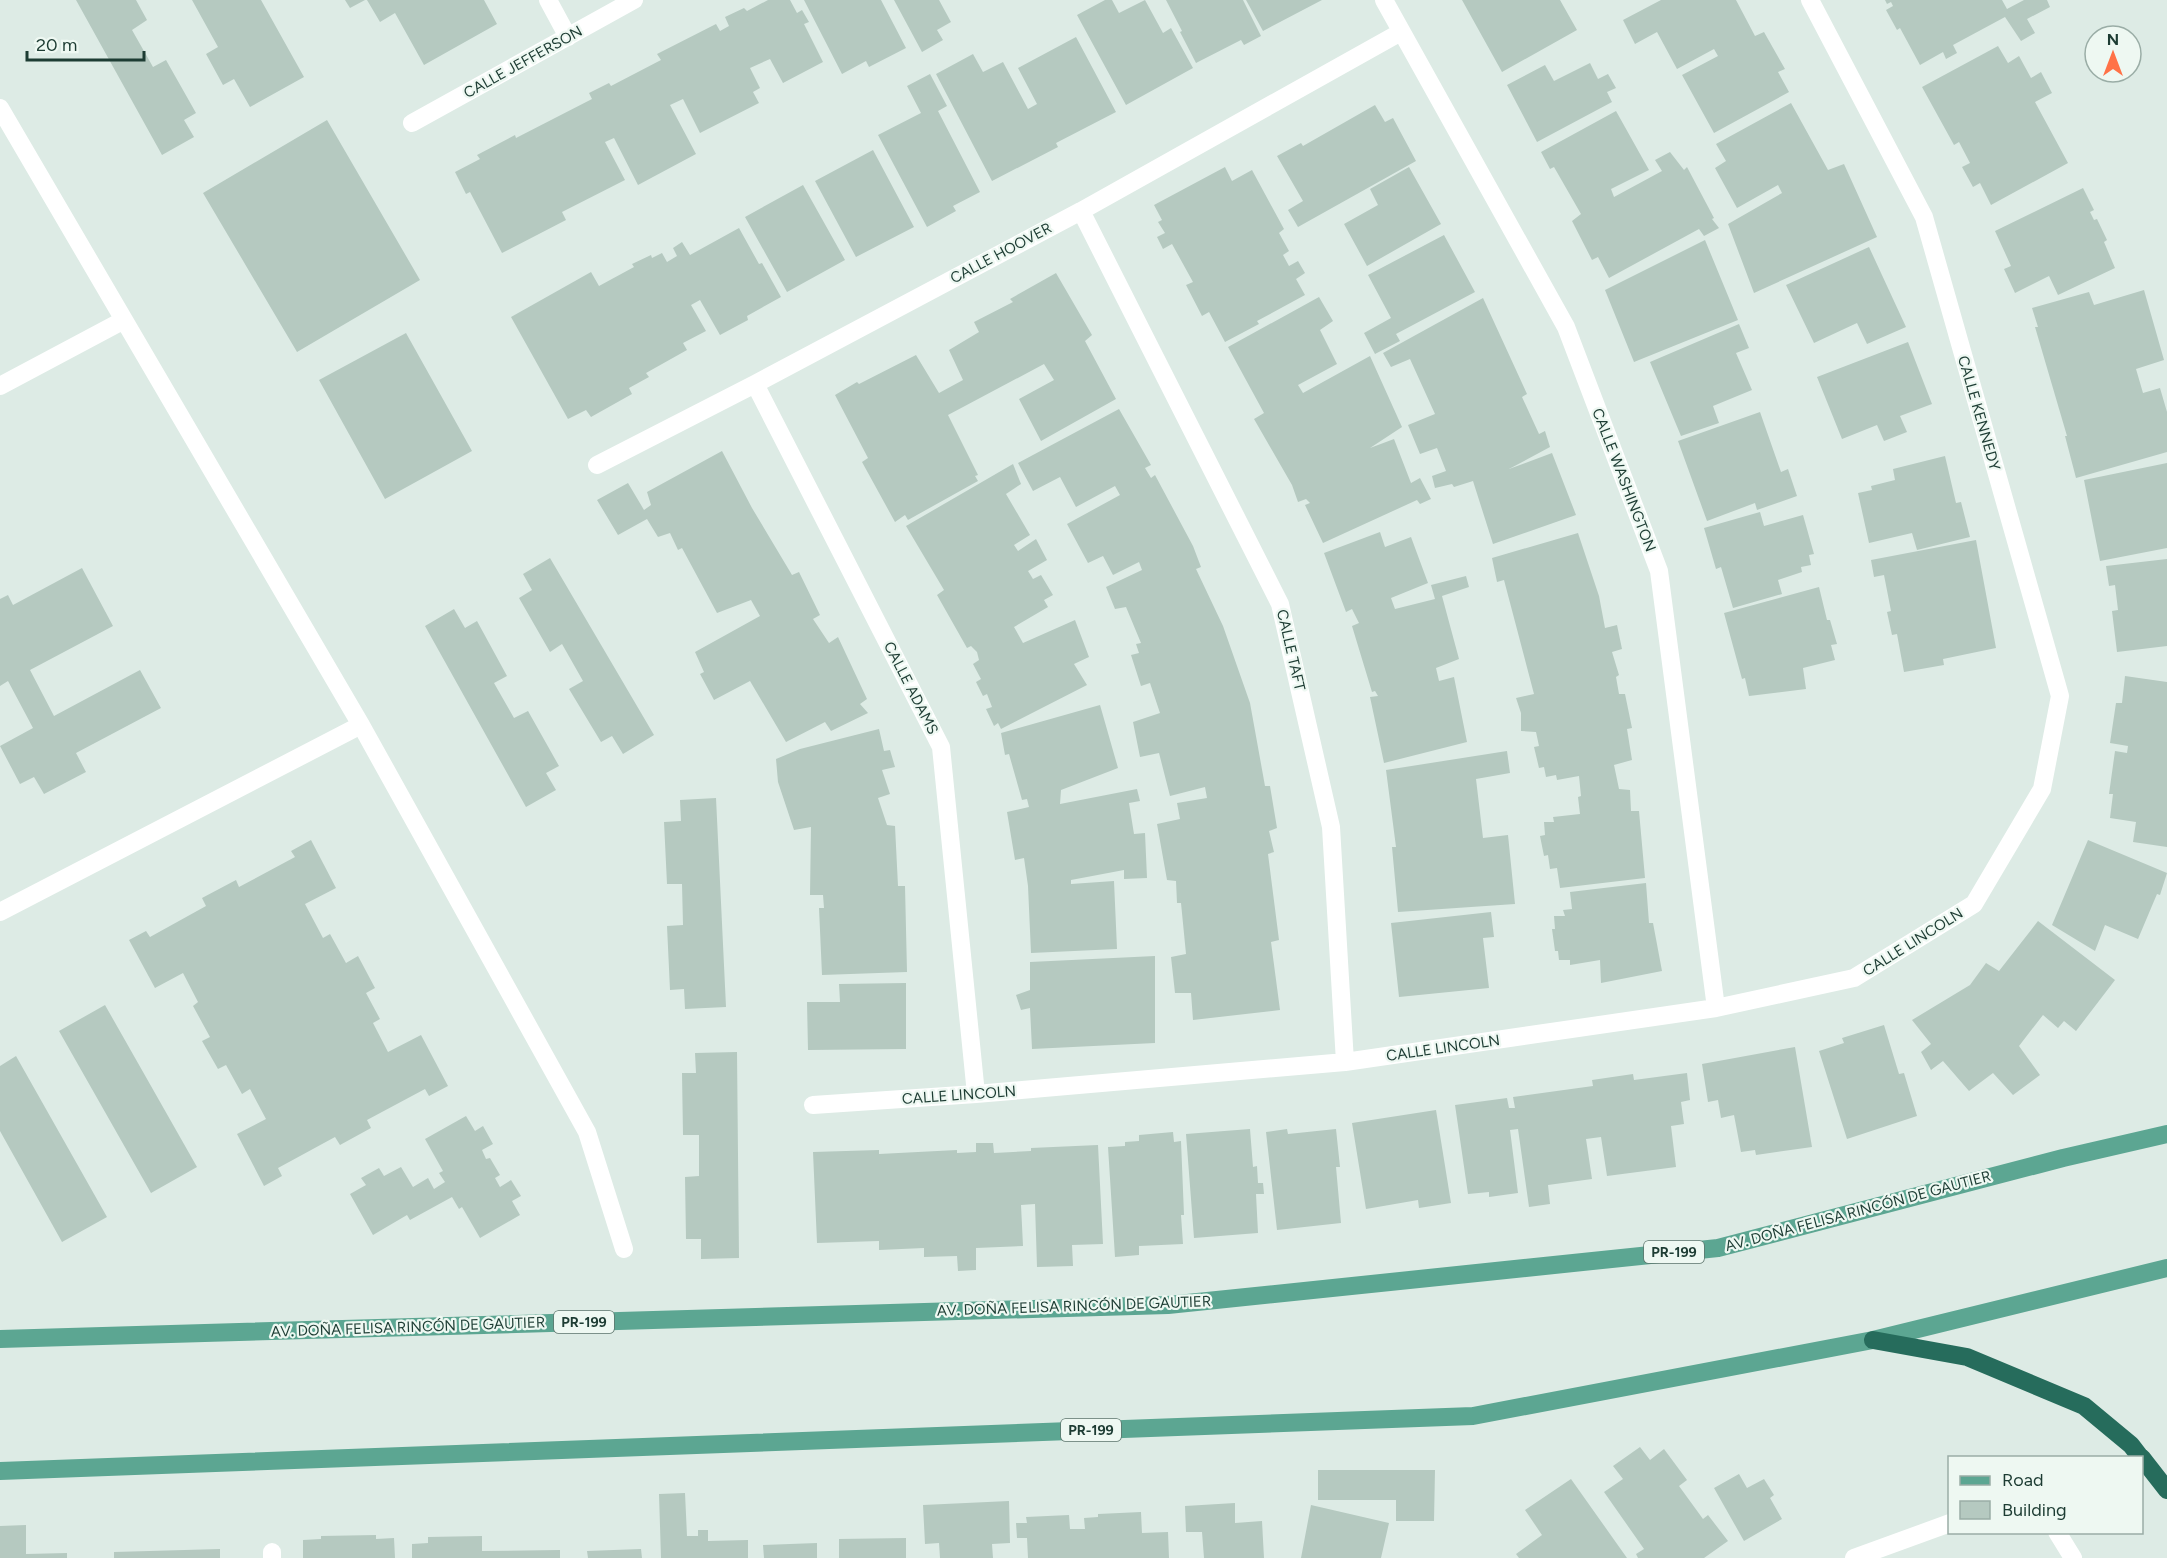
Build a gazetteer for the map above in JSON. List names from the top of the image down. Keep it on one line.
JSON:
{"streets":{"main road":["AV. DOÑA FELISA RINCÓN DE GAUTIER","PR-199"],"street":["CALLE JEFFERSON","CALLE HOOVER","CALLE KENNEDY","CALLE WASHINGTON","CALLE TAFT","CALLE ADAMS","CALLE LINCOLN"]},"crossings":[["CALLE HOOVER","CALLE WASHINGTON"],["CALLE HOOVER","CALLE TAFT"],["CALLE HOOVER","CALLE ADAMS"],["CALLE KENNEDY","CALLE LINCOLN"],["CALLE WASHINGTON","CALLE LINCOLN"],["CALLE TAFT","CALLE LINCOLN"],["CALLE ADAMS","CALLE LINCOLN"]],"legend":["Road","Building"],"scale_bar":"20 m","north":"top"}
